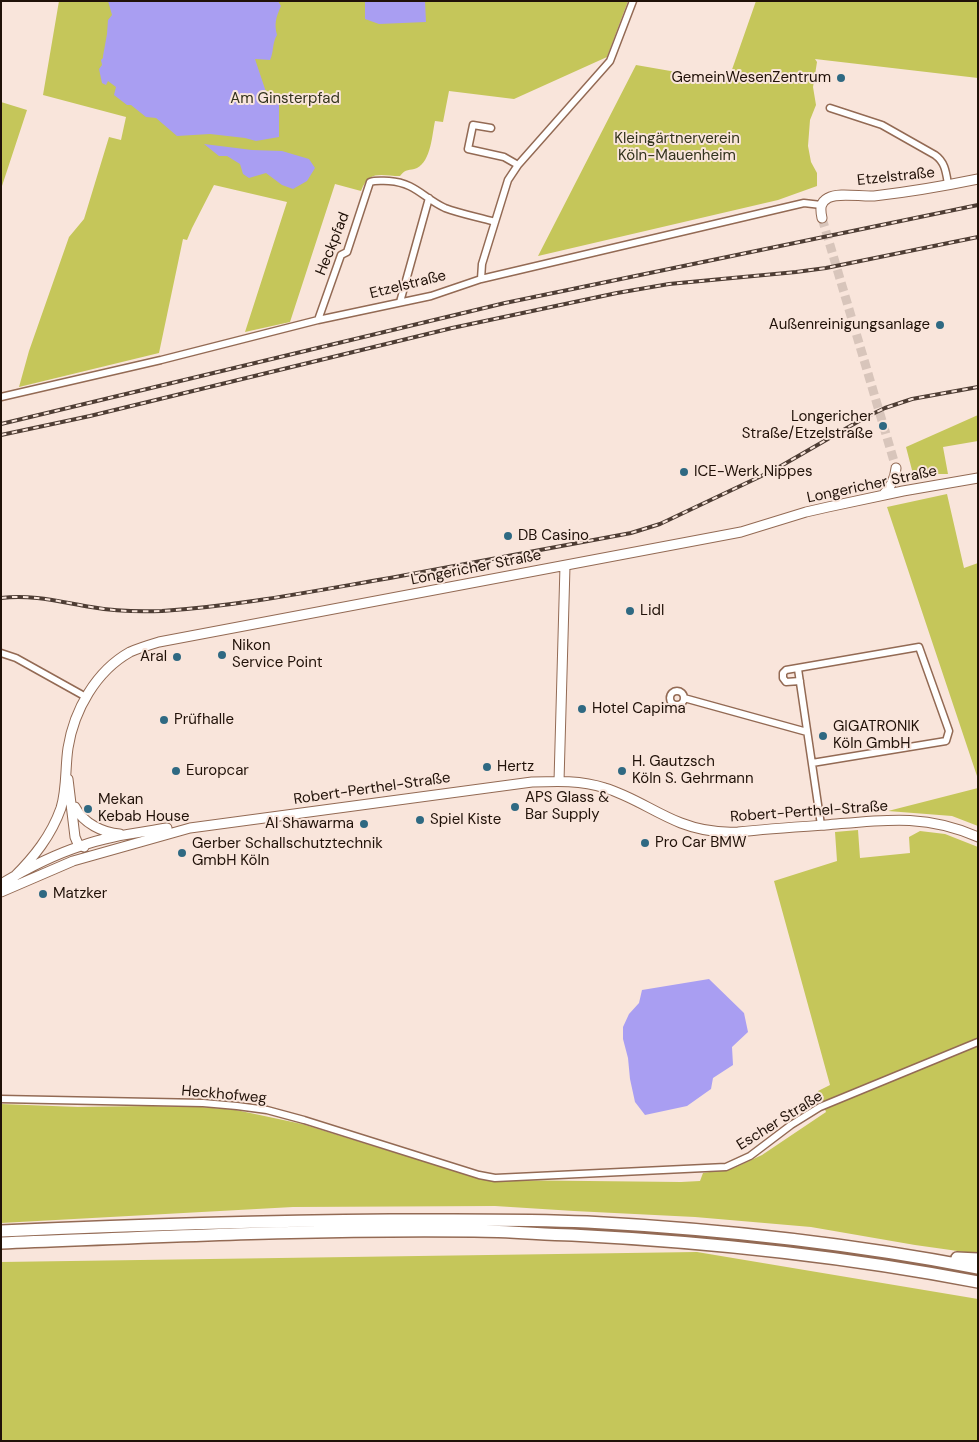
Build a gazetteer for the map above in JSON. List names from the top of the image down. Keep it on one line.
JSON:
{"streets":{"street":["Etzelstraße","Heckpfad","Longericher Straße","Robert-Perthel-Straße","Heckhofweg","Escher Straße"]},"crossings":[["Etzelstraße","Heckpfad"],["Longericher Straße","Robert-Perthel-Straße"],["Heckhofweg","Escher Straße"]],"parks":["Am Ginsterpfad","Kleingärtnerverein Köln-Mauenheim"],"places":["GemeinWesenZentrum","Außenreinigungsanlage","Longericher Straße/Etzelstraße","ICE-Werk Nippes","DB Casino","Lidl","Nikon Service Point","Aral","Hotel Capima","Prüfhalle","GIGATRONIK Köln GmbH","Hertz","Europcar","H. Gautzsch Köln S. Gehrmann","APS Glass & Bar Supply","Mekan Kebab House","Spiel Kiste","Al Shawarma","Pro Car BMW","Gerber Schallschutztechnik GmbH Köln","Matzker"]}
